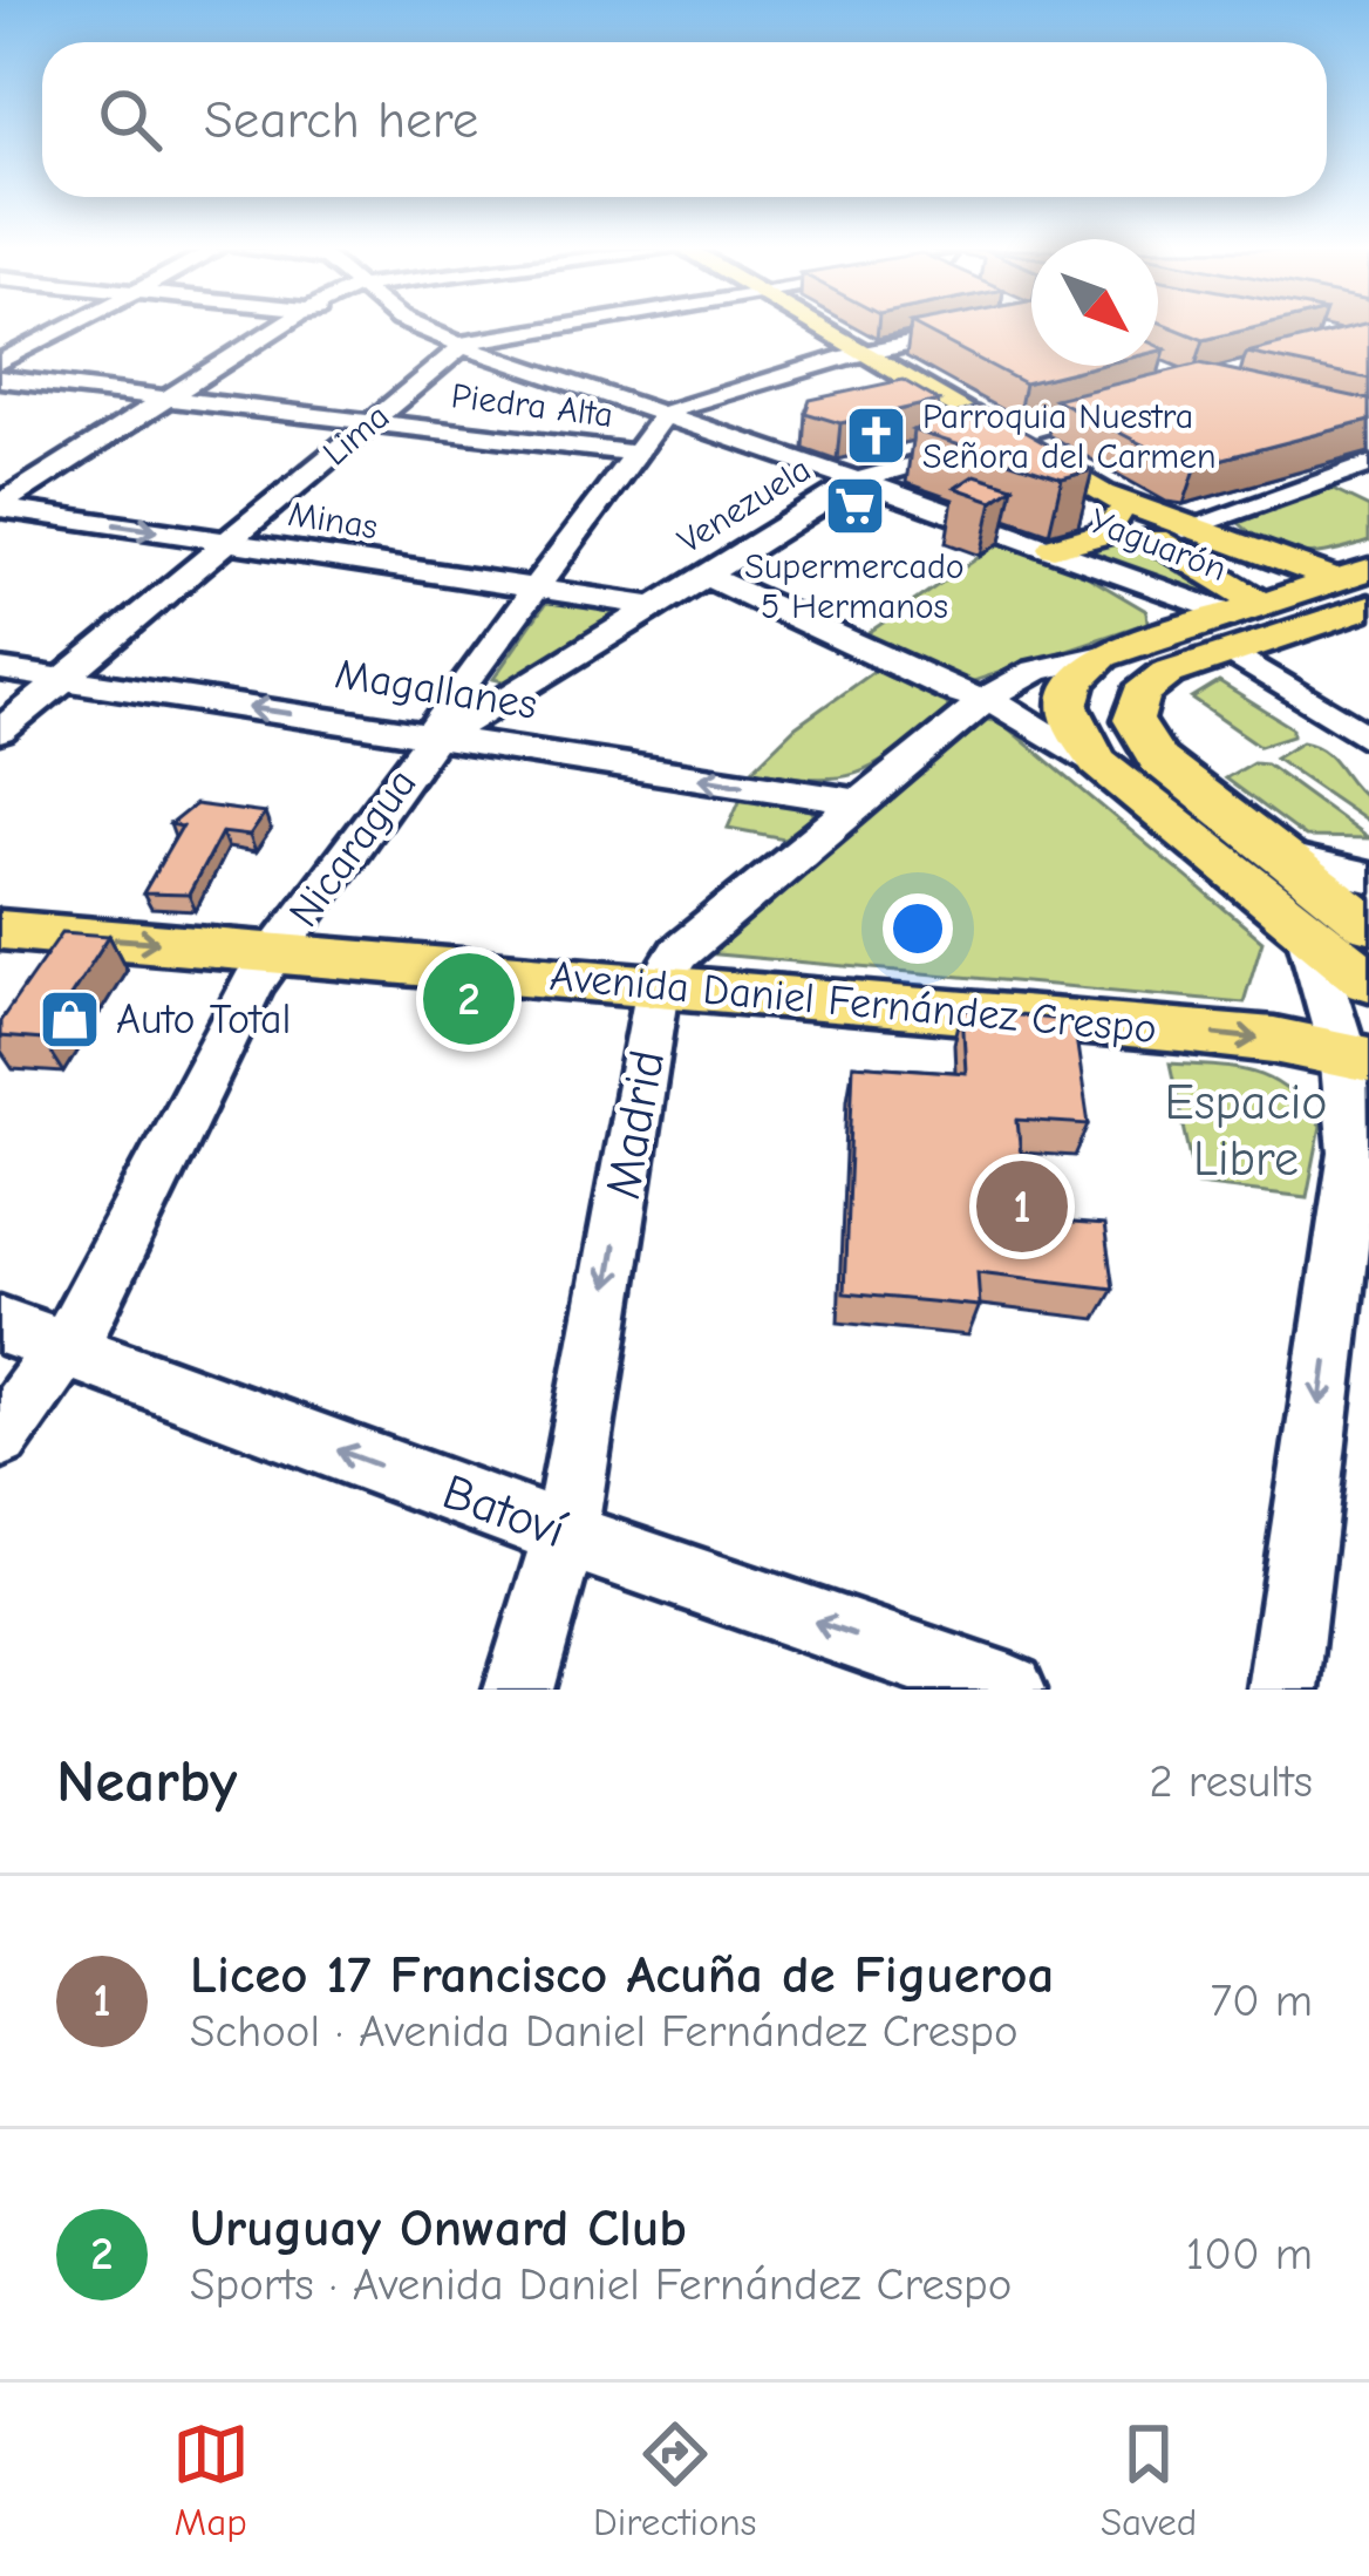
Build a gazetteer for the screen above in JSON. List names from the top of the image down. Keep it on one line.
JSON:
{"streets":{"main road":["Avenida Daniel Fernández Crespo"],"street":["Piedra Alta","Lima","Venezuela","Minas","Yaguarón","Magallanes","Nicaragua","Madrid","Batoví"]},"crossings":[["Piedra Alta","Lima"],["Piedra Alta","Nicaragua"],["Lima","Minas"],["Lima","Yaguarón"],["Lima","Magallanes"],["Venezuela","Minas"],["Venezuela","Yaguarón"],["Venezuela","Magallanes"],["Venezuela","Nicaragua"],["Minas","Nicaragua"],["Yaguarón","Nicaragua"],["Magallanes","Nicaragua"],["Nicaragua","Avenida Daniel Fernández Crespo"],["Nicaragua","Batoví"],["Avenida Daniel Fernández Crespo","Madrid"],["Madrid","Batoví"]],"one_way":["Magallanes","Madrid","Batoví"],"parks":["Espacio Libre"],"places":{"church":["Parroquia Nuestra Señora del Carmen"],"supermarket":["Supermercado 5 Hermanos"],"shop":["Auto Total"]},"north":"bottom right","page":{"search":"Search here","pins":["2","1"],"heading":["Nearby","2 results"],"list":[{"mark":"1","name":"Liceo 17 Francisco Acuña de Figueroa","note":"School · Avenida Daniel Fernández Crespo","value":"70 m"},{"mark":"2","name":"Uruguay Onward Club","note":"Sports · Avenida Daniel Fernández Crespo","value":"100 m"}],"nav":["Map","Directions","Saved"]}}
